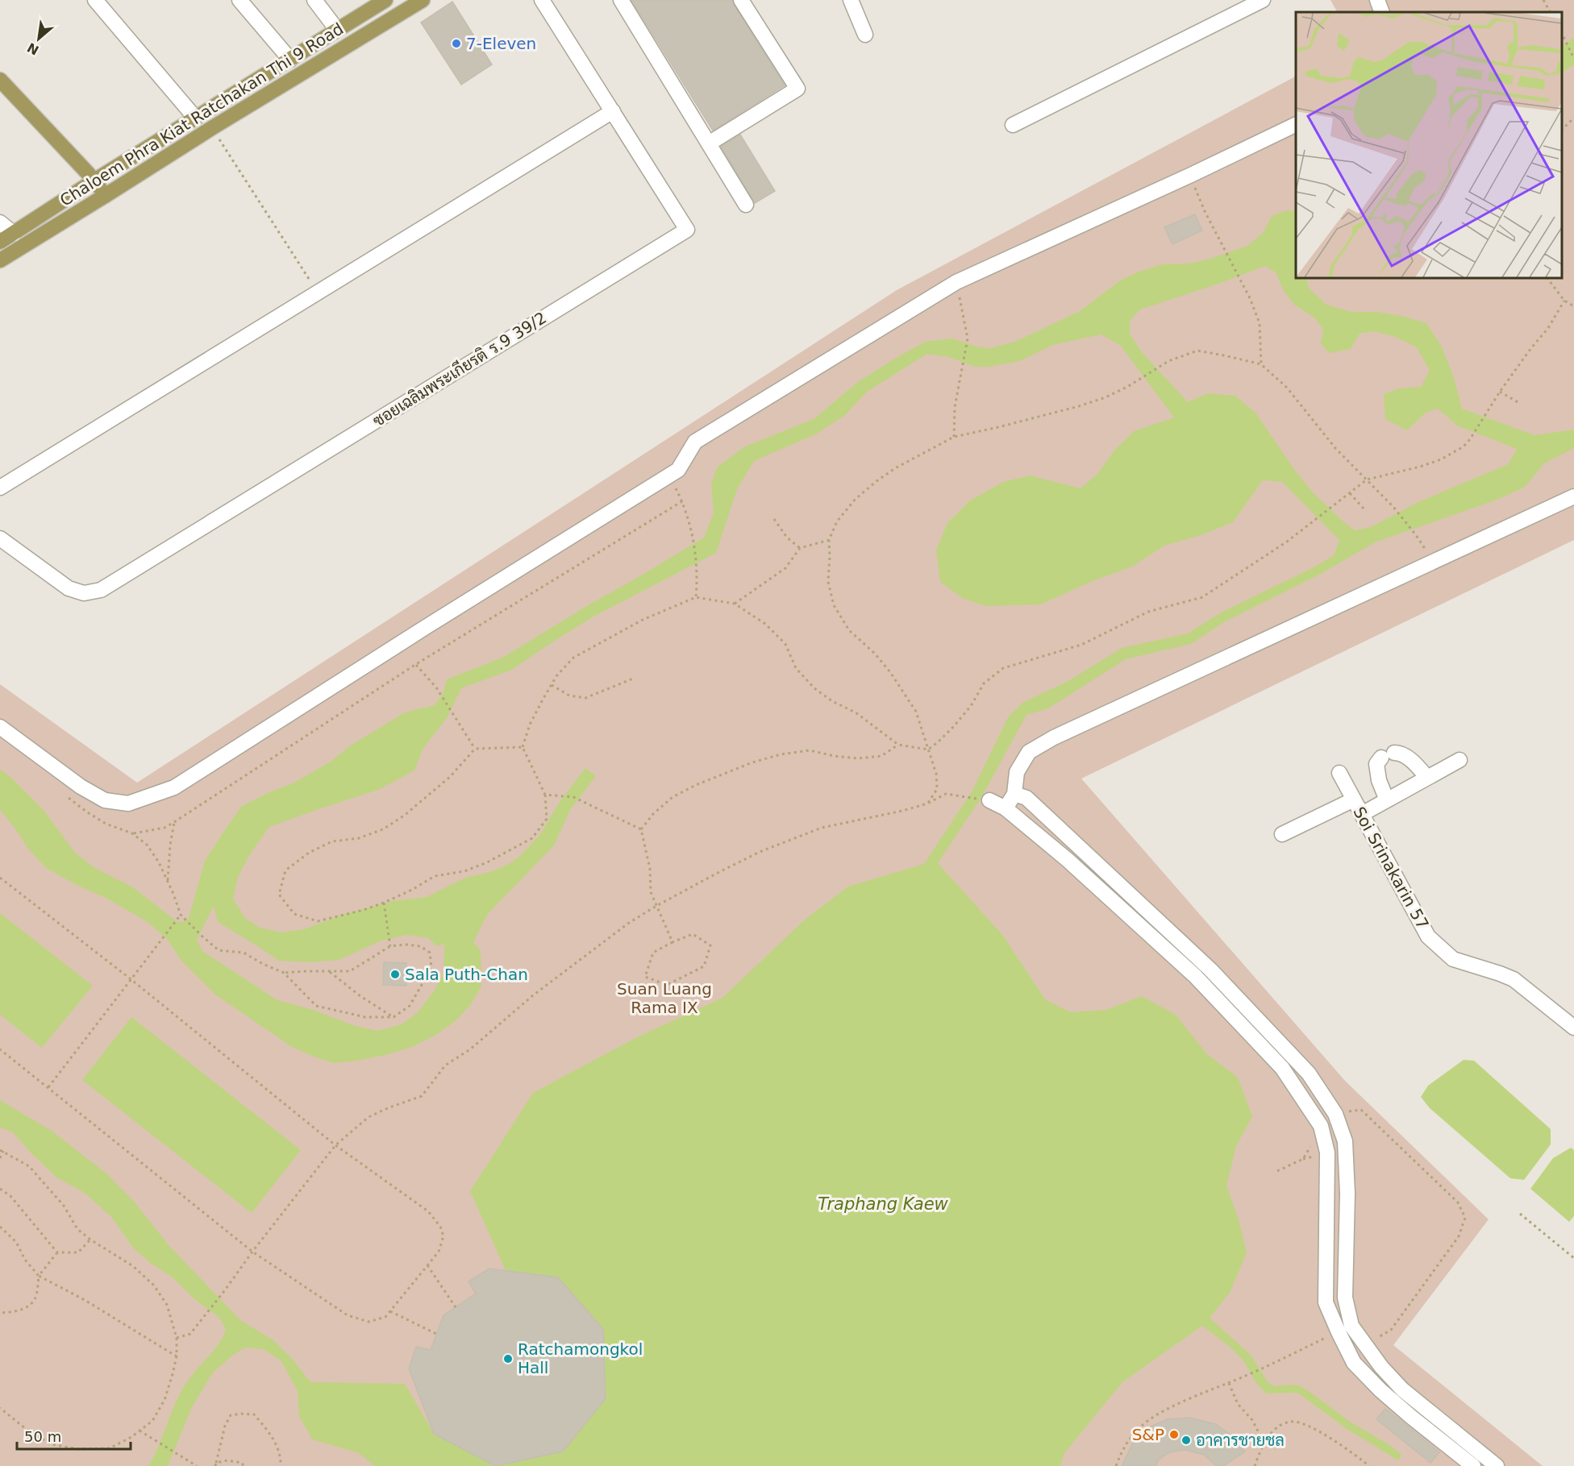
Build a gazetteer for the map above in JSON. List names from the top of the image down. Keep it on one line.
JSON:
{"streets":{"main road":["Chaloem Phra Kiat Ratchakan Thi 9 Road"],"street":["ซอยเฉลิมพระเกียรติ ร.9 39/2","Soi Srinakarin 57"]},"water":["Traphang Kaew"],"parks":["Suan Luang Rama IX"],"places":["7-Eleven","Sala Puth-Chan","Ratchamongkol Hall","S&P","อาคารชายชล"],"scale_bar":"50 m","north":"bottom left"}
